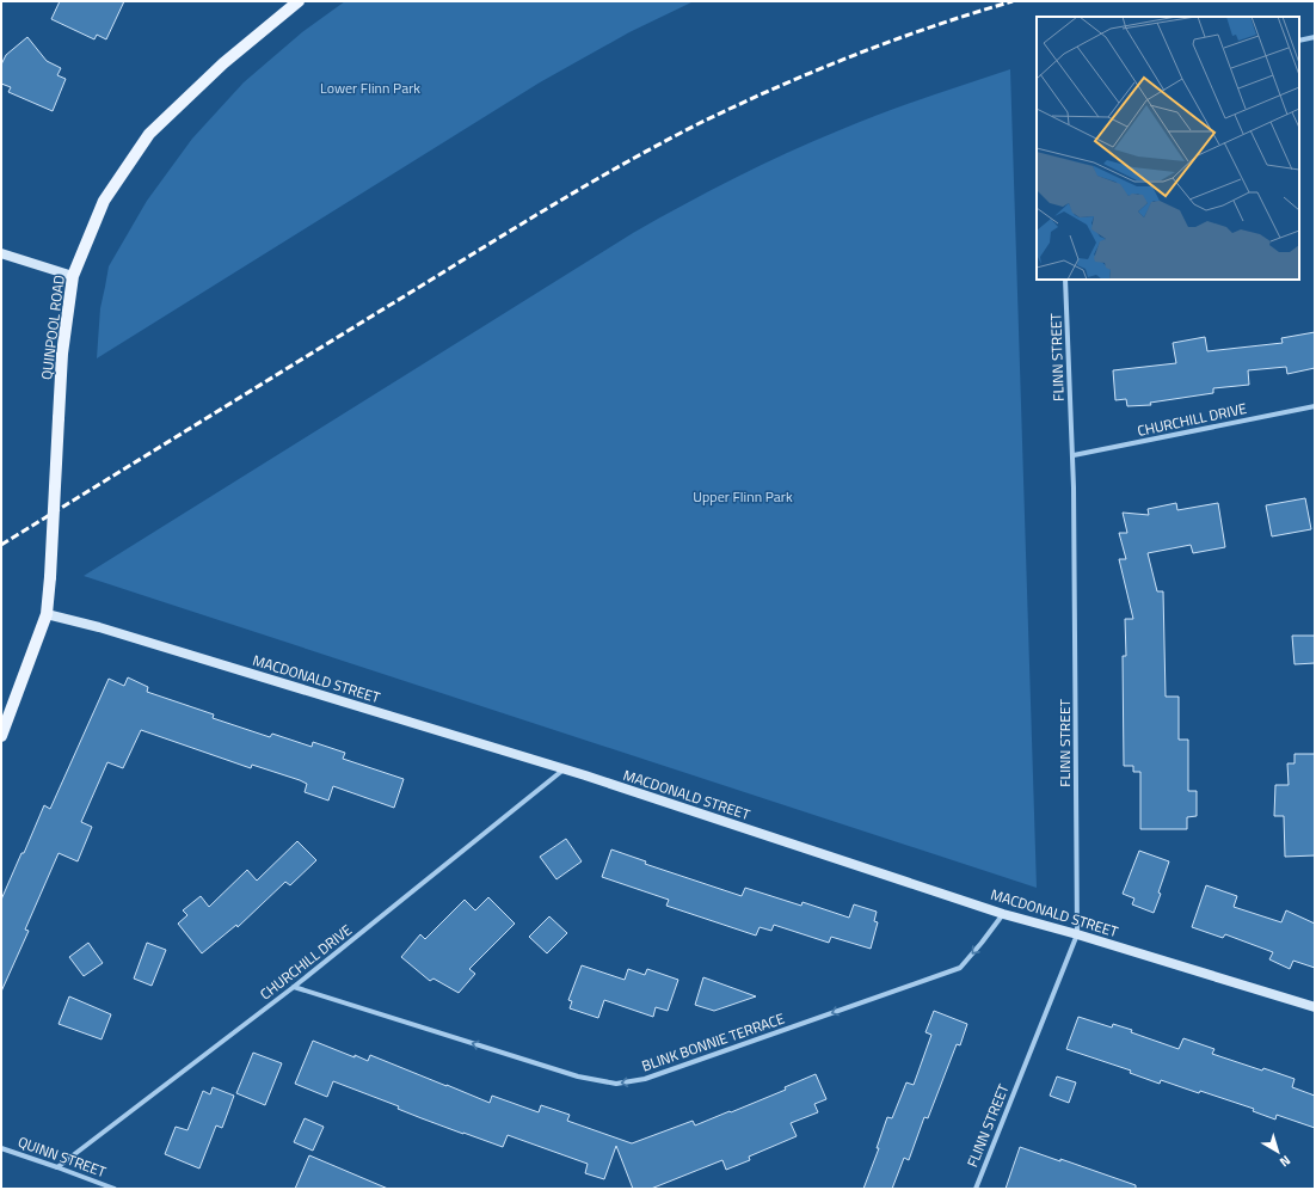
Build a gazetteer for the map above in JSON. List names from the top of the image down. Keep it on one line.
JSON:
{"streets":{"main road":["QUINPOOL ROAD"],"street":["FLINN STREET","CHURCHILL DRIVE","MACDONALD STREET","BLINK BONNIE TERRACE","QUINN STREET"]},"crossings":[["QUINPOOL ROAD","MACDONALD STREET"],["FLINN STREET","CHURCHILL DRIVE"],["FLINN STREET","MACDONALD STREET"],["CHURCHILL DRIVE","MACDONALD STREET"],["CHURCHILL DRIVE","BLINK BONNIE TERRACE"],["CHURCHILL DRIVE","QUINN STREET"],["MACDONALD STREET","BLINK BONNIE TERRACE"]],"one_way":["BLINK BONNIE TERRACE"],"parks":["Lower Flinn Park","Upper Flinn Park"],"north":"bottom right"}
